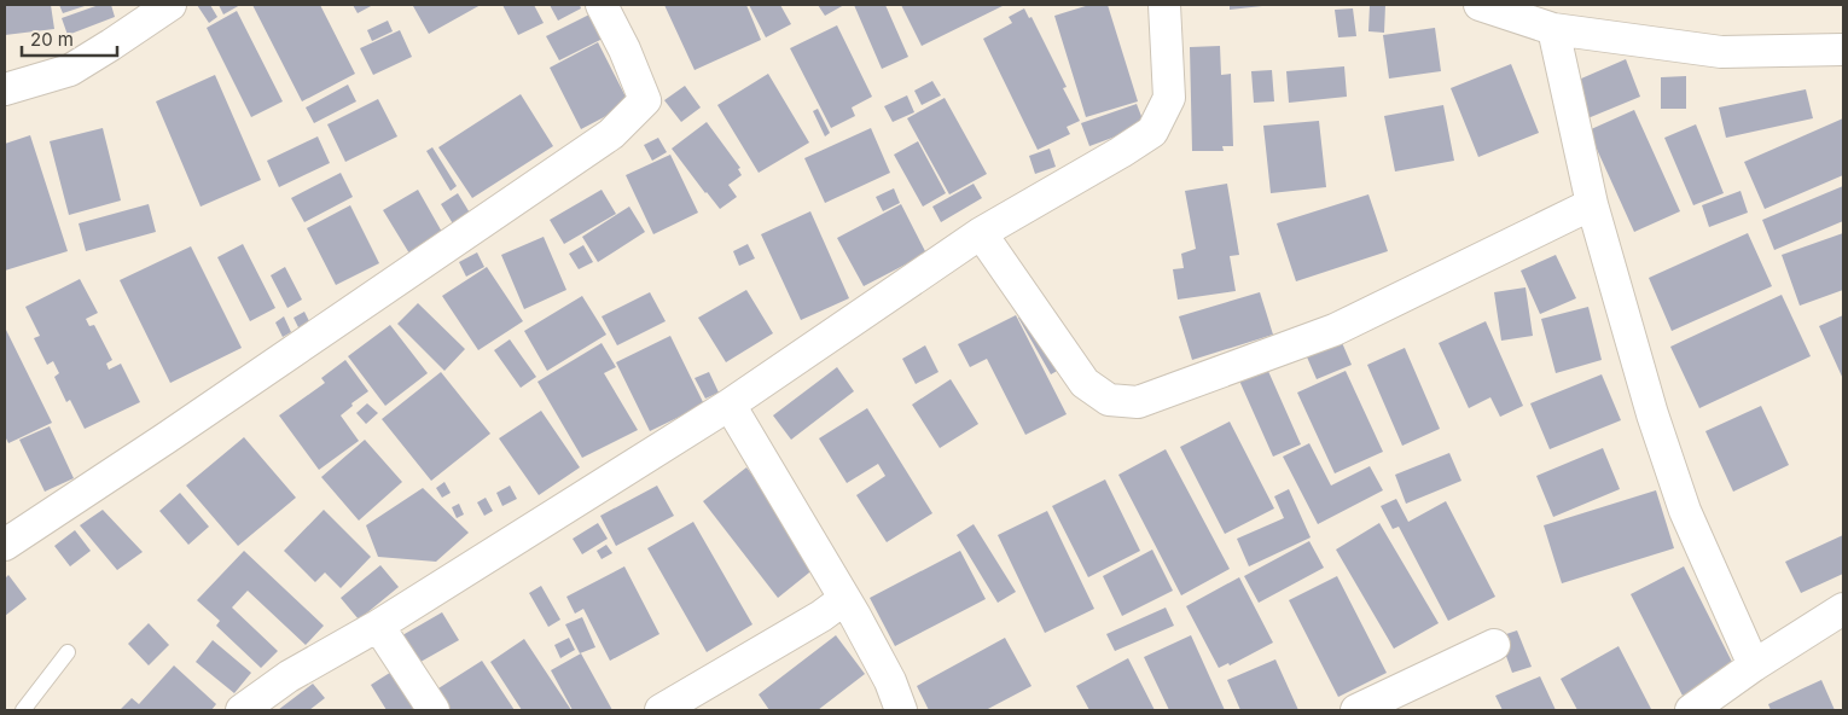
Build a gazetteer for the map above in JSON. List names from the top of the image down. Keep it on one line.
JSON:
{"scale_bar":"20 m"}
